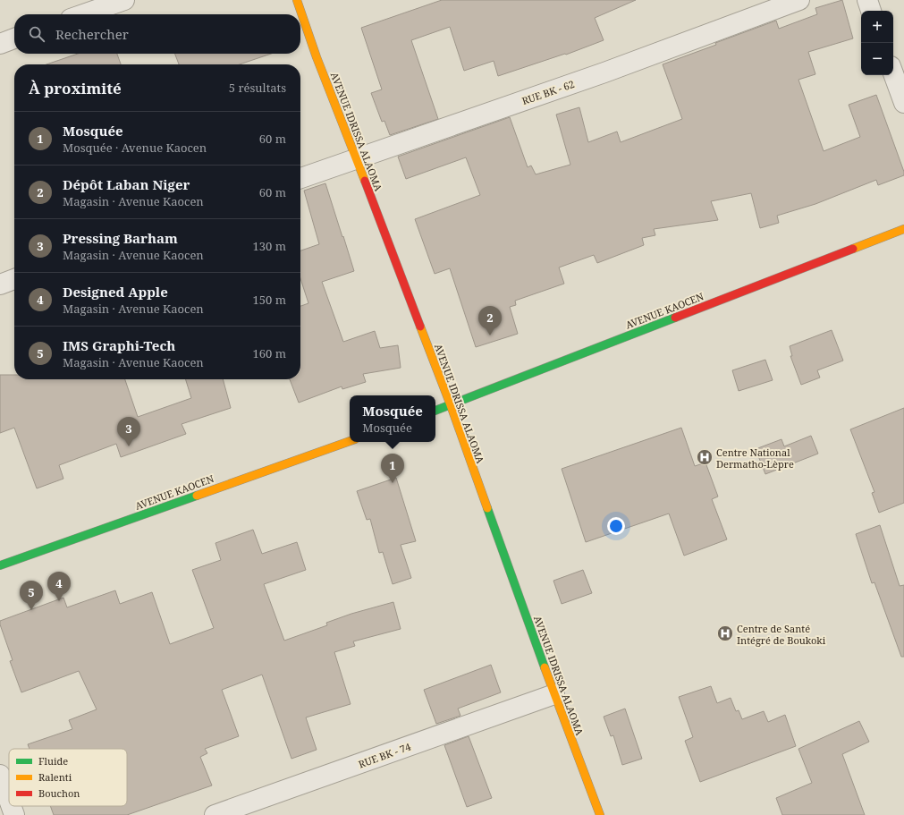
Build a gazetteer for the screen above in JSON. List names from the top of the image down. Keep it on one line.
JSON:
{"streets":{"street":["RUE BK - 62","AVENUE IDRISSA ALAOMA","AVENUE KAOCEN","RUE BK - 74"]},"crossings":[["RUE BK - 62","AVENUE IDRISSA ALAOMA"],["AVENUE IDRISSA ALAOMA","AVENUE KAOCEN"],["AVENUE IDRISSA ALAOMA","RUE BK - 74"]],"places":{"hospital":["Centre National Dermatho-Lèpre","Centre de Santé Intégré de Boukoki"]},"legend":["Fluide","Ralenti","Bouchon"],"page":{"map_buttons":["+","−"],"search":"Rechercher","heading":["À proximité","5 résultats"],"list":[{"mark":"1","name":"Mosquée","note":"Mosquée · Avenue Kaocen","value":"60 m"},{"mark":"2","name":"Dépôt Laban Niger","note":"Magasin · Avenue Kaocen","value":"60 m"},{"mark":"3","name":"Pressing Barham","note":"Magasin · Avenue Kaocen","value":"130 m"},{"mark":"4","name":"Designed Apple","note":"Magasin · Avenue Kaocen","value":"150 m"},{"mark":"5","name":"IMS Graphi-Tech","note":"Magasin · Avenue Kaocen","value":"160 m"}],"pins":["2","3","1","4","5"],"popup":["Mosquée","Mosquée"]}}
